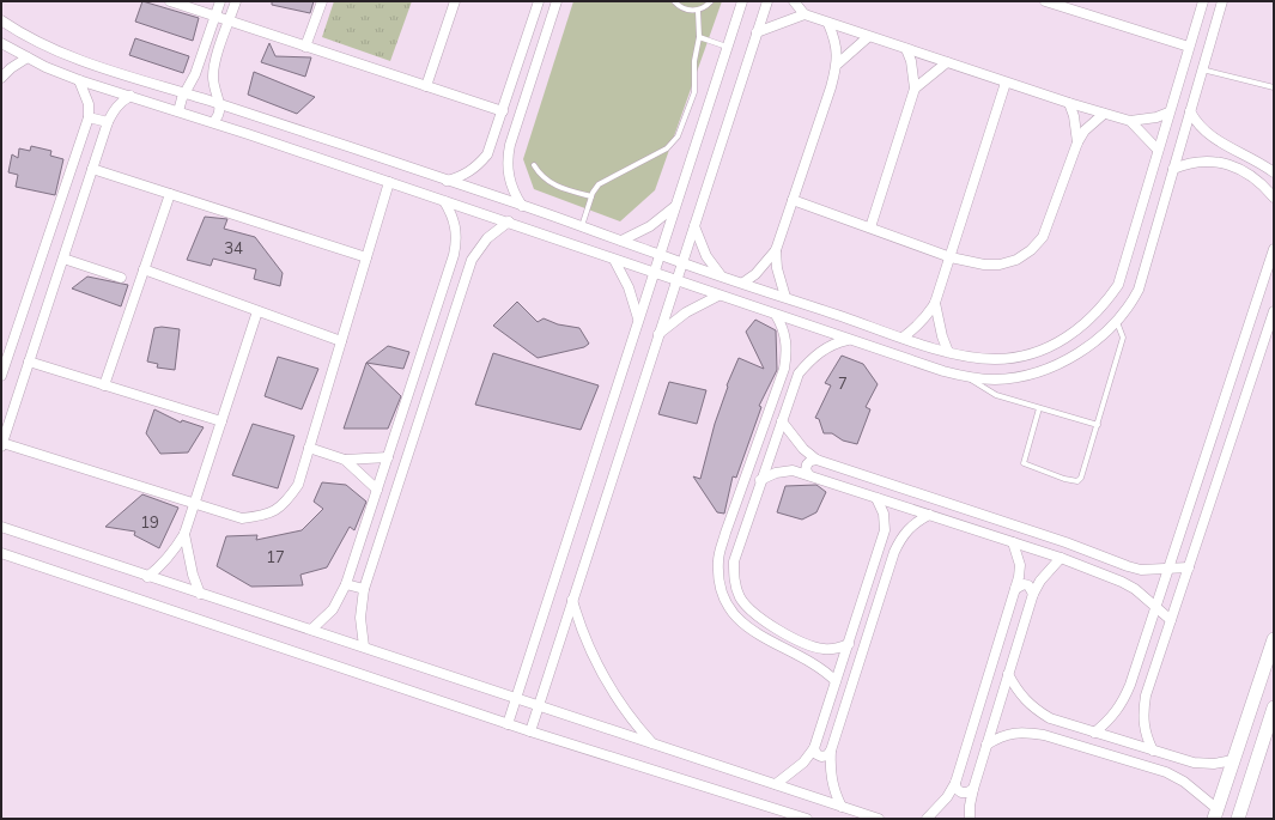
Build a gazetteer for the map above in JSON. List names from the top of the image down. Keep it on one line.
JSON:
{"house_numbers":["34","7","19","17"]}
